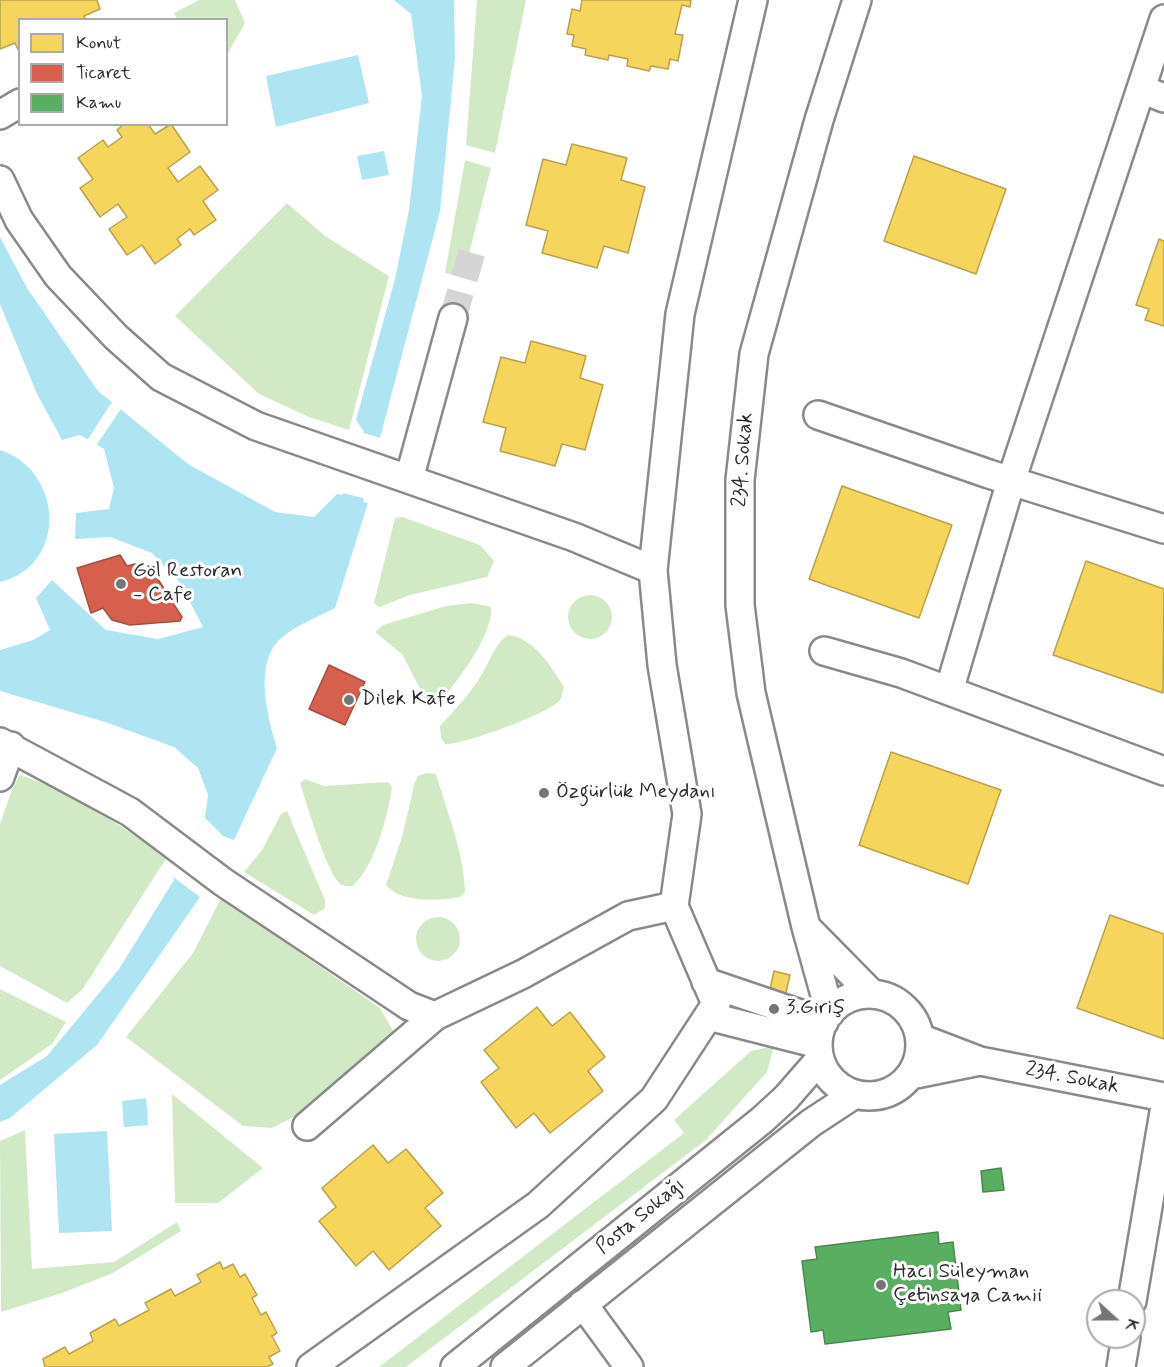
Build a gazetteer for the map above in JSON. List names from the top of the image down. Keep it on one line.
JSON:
{"streets":{"street":["234. Sokak","Posta Sokağı"]},"crossings":[["234. Sokak","Posta Sokağı"]],"places":["Göl Restoran - Cafe","Dilek Kafe","Özgürlük Meydanı","3.Giriş","Hacı Süleyman Çetinsaya Camii"],"legend":["Konut","Ticaret","Kamu"],"north":"right"}
